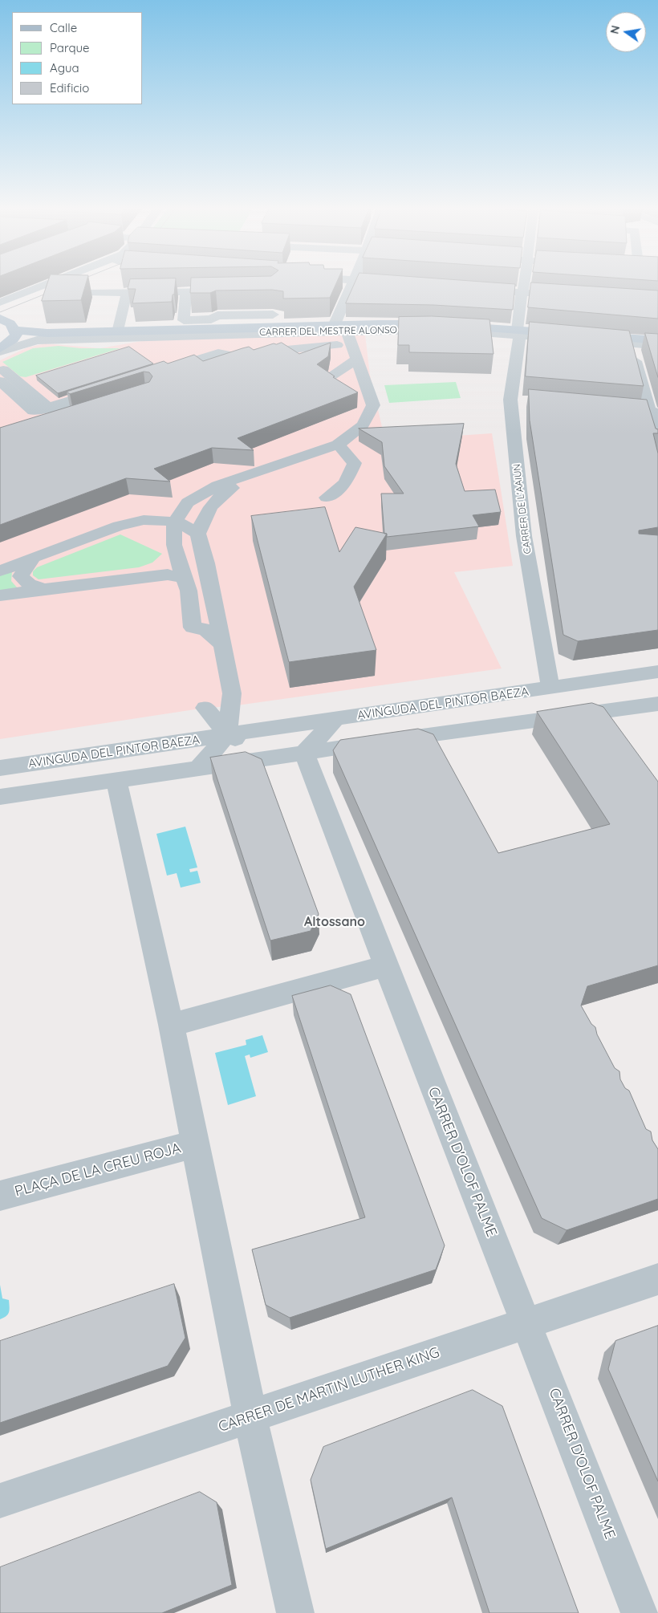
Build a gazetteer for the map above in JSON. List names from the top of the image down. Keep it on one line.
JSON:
{"streets":{"main road":["CARRER DEL MESTRE ALONSO"],"street":["CARRER DE L'AAIUN","AVINGUDA DEL PINTOR BAEZA","CARRER D'OLOF PALME","PLAÇA DE LA CREU ROJA","CARRER DE MARTIN LUTHER KING"]},"crossings":[["CARRER DEL MESTRE ALONSO","CARRER DE L'AAIUN"],["CARRER DE L'AAIUN","AVINGUDA DEL PINTOR BAEZA"],["CARRER D'OLOF PALME","CARRER DE MARTIN LUTHER KING"]],"districts":["Altossano"],"legend":["Calle","Parque","Agua","Edificio"],"north":"left"}
